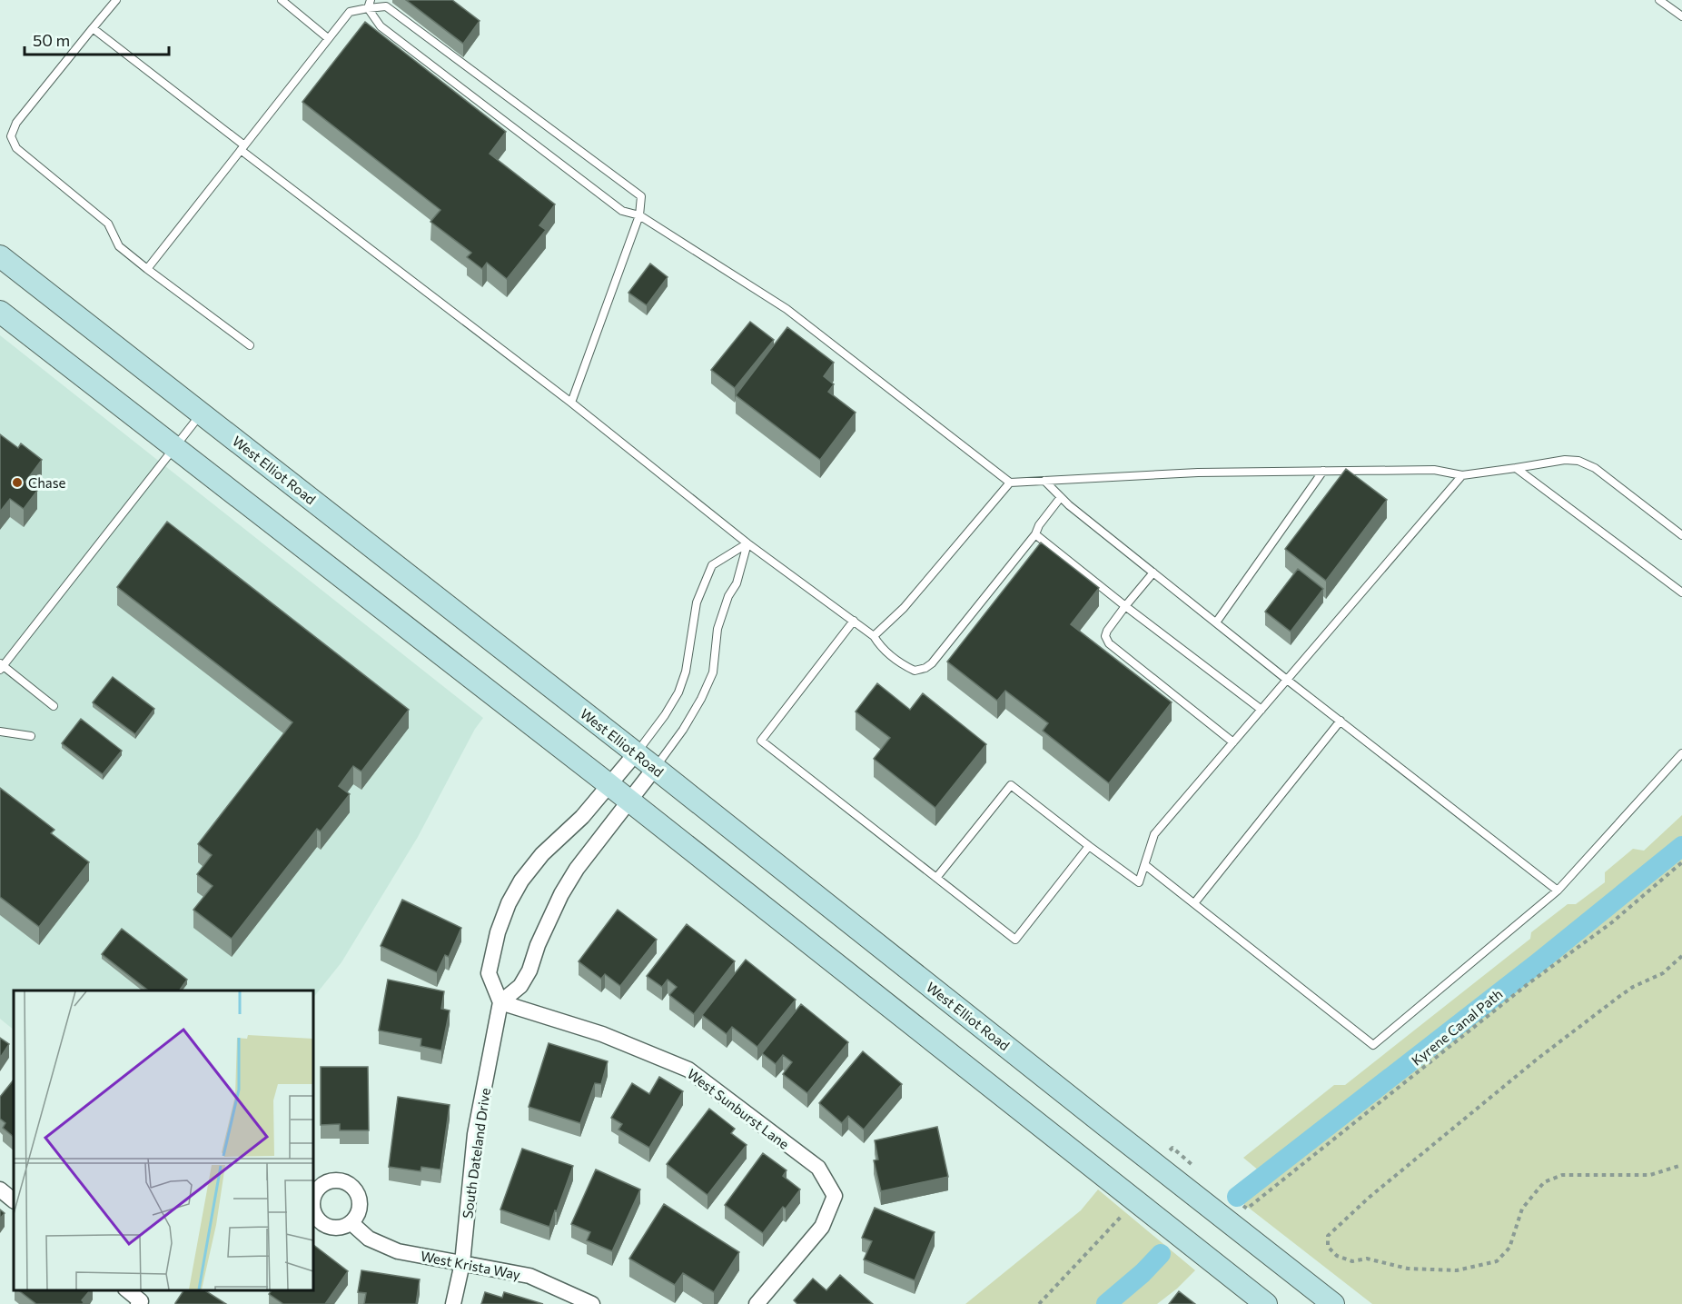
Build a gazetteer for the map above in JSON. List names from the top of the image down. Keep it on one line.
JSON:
{"streets":{"main road":["West Elliot Road"],"street":["West Sunburst Lane","South Dateland Drive","West Krista Way"],"path":["Kyrene Canal Path"]},"crossings":[["West Sunburst Lane","South Dateland Drive"],["South Dateland Drive","West Krista Way"]],"places":["Chase"],"scale_bar":"50 m"}
